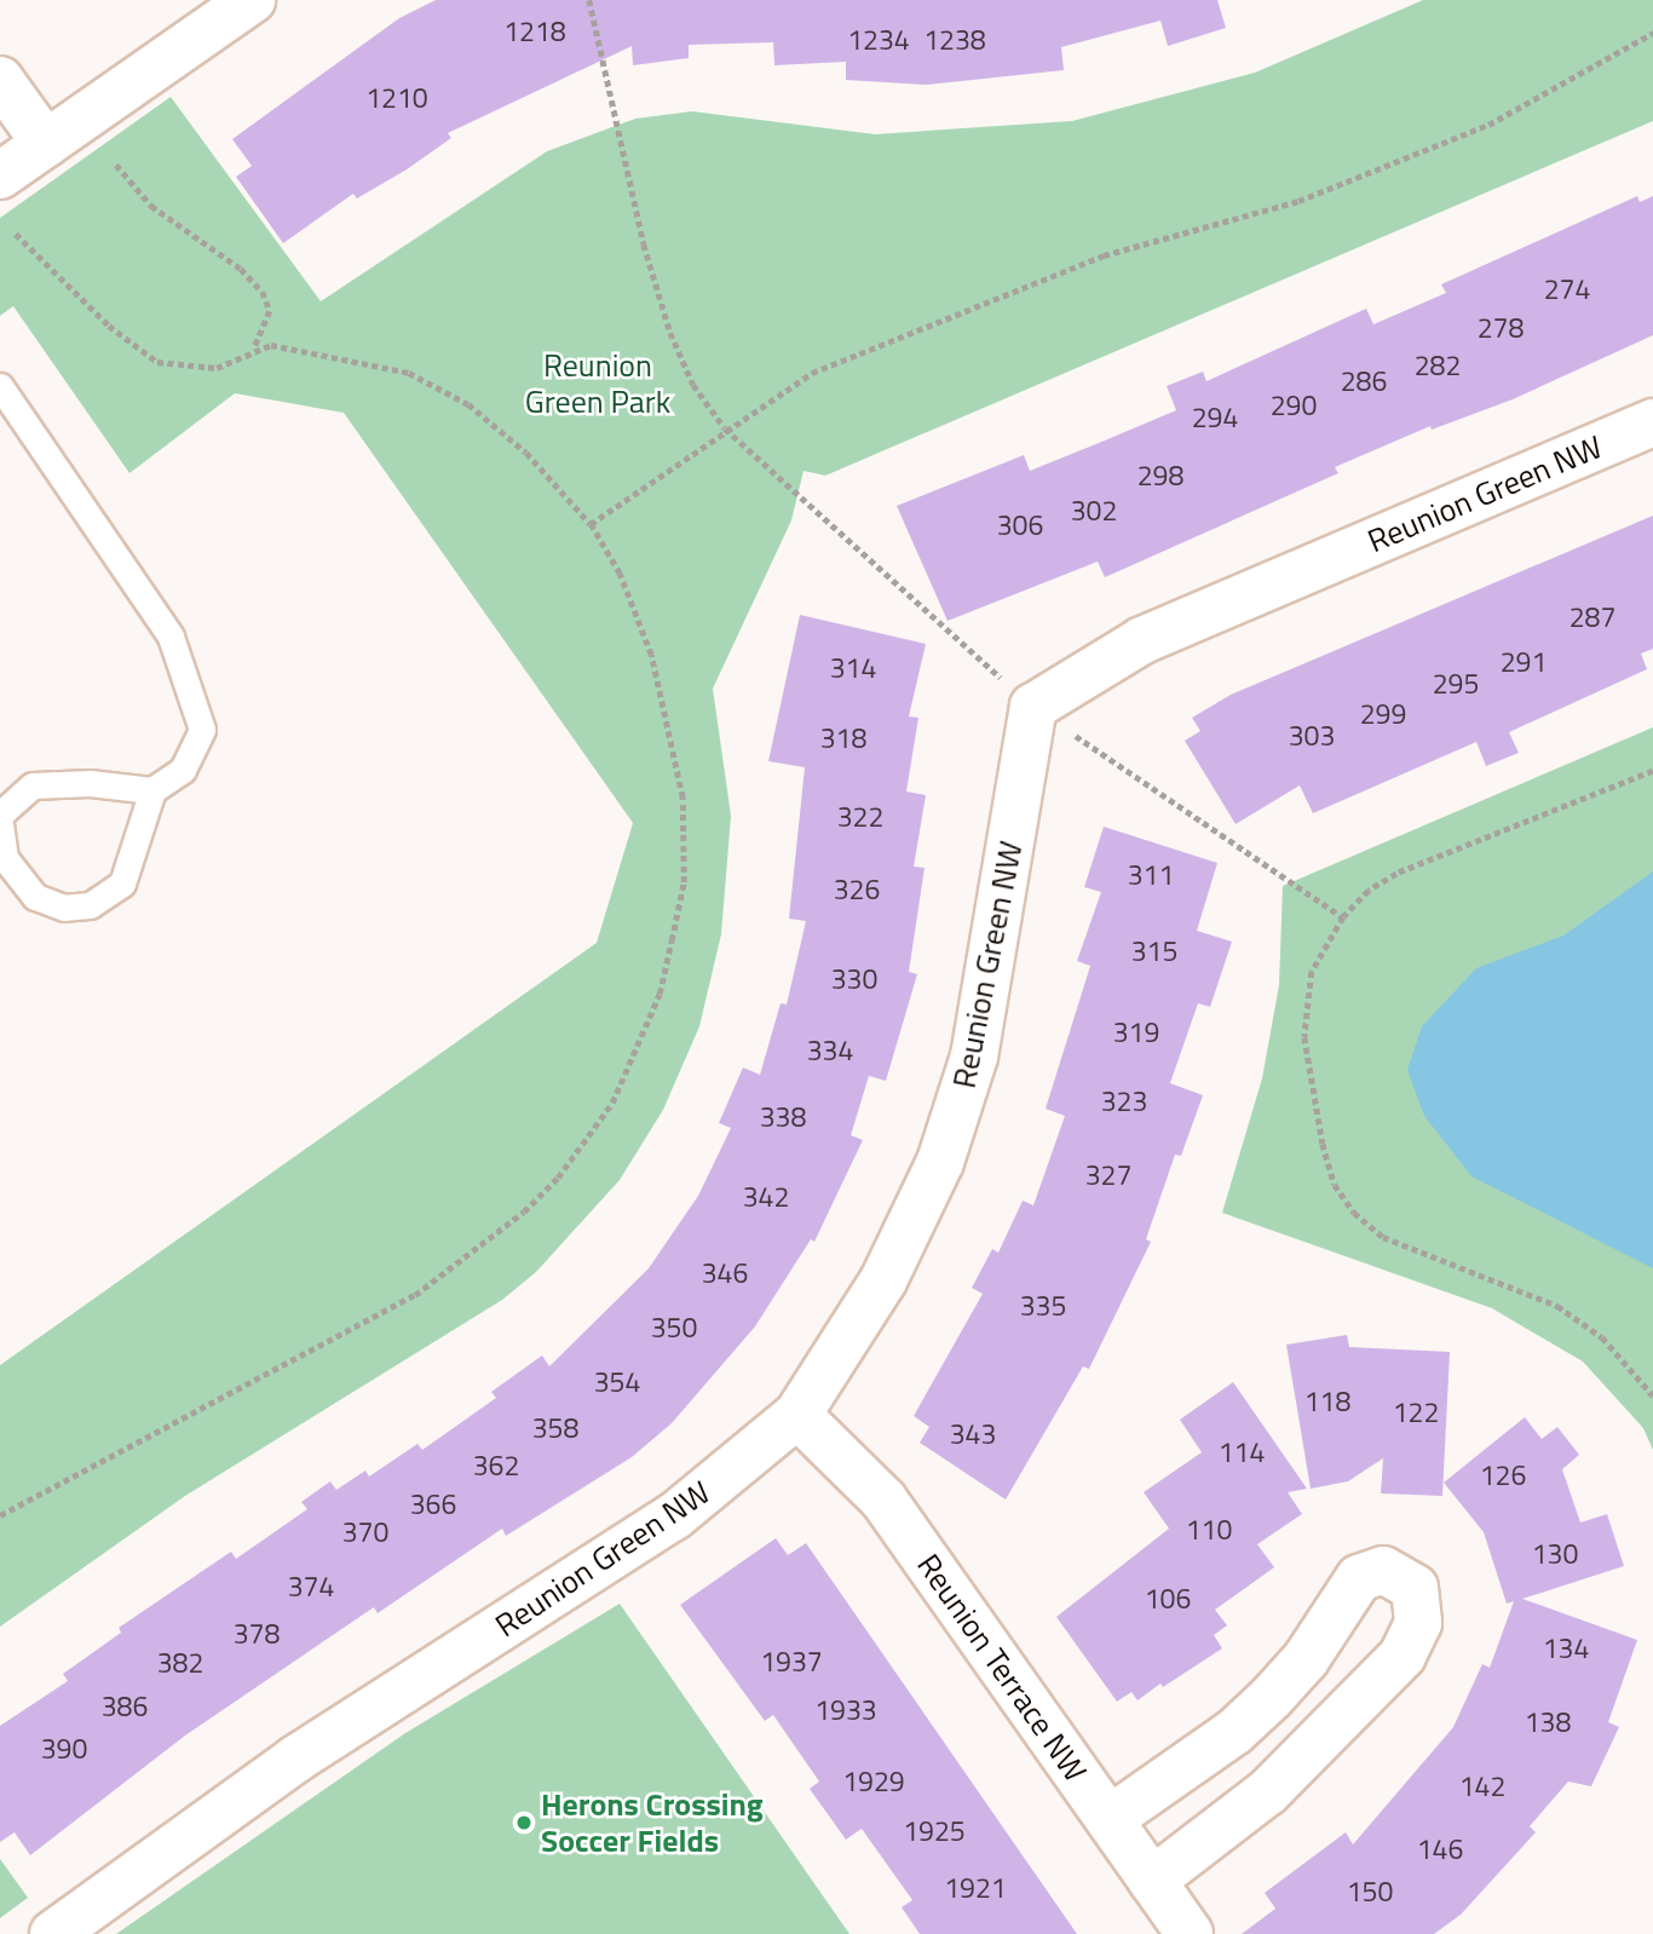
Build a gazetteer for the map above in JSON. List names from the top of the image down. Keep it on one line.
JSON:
{"streets":{"street":["Reunion Green NW","Reunion Terrace NW"]},"crossings":[["Reunion Green NW","Reunion Terrace NW"]],"parks":["Reunion Green Park"],"places":["Herons Crossing Soccer Fields"],"house_numbers":["1218","1234","1238","1210","274","278","282","286","290","294","298","302","306","287","291","314","295","299","303","318","322","311","326","315","330","319","334","323","338","327","342","346","335","350","354","118","122","358","343","114","362","126","366","110","370","130","374","106","378","134","1937","382","386","1933","138","390","1929","142","1925","146","1921","150"]}
